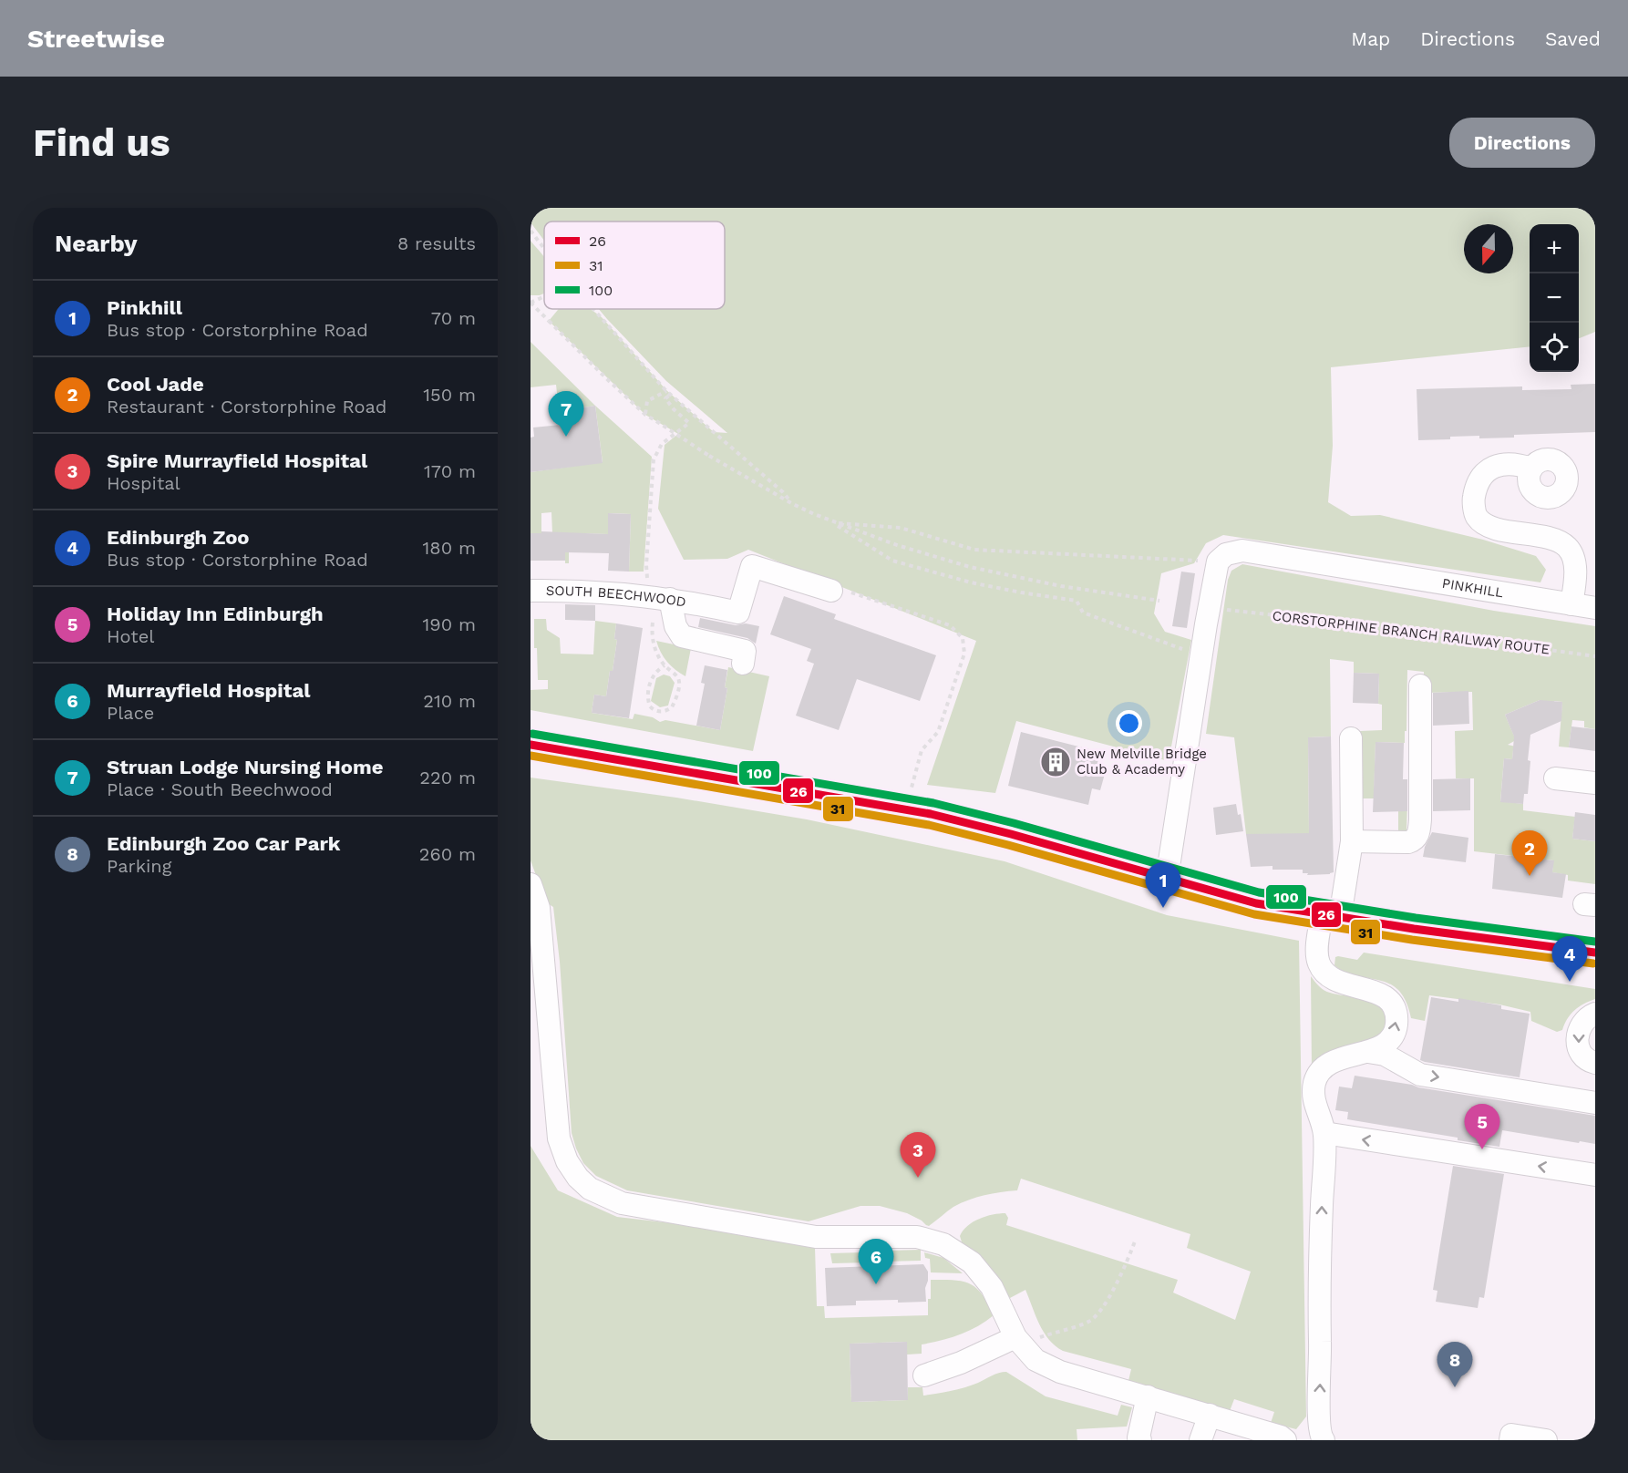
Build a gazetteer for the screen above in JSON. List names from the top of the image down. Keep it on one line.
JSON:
{"streets":{"street":["PINKHILL","SOUTH BEECHWOOD"],"path":["CORSTORPHINE BRANCH RAILWAY ROUTE"]},"places":{"building":["New Melville Bridge Club & Academy"]},"lines":["transit line 100","transit line 26","transit line 31"],"legend":["26","31","100"],"north":"bottom","page":{"header":"Streetwise","nav":["Map","Directions","Saved"],"buttons":"Directions","title":"Find us","heading":["Nearby","8 results"],"map_buttons":["+","−"],"list":[{"mark":"1","name":"Pinkhill","note":"Bus stop · Corstorphine Road","value":"70 m"},{"mark":"2","name":"Cool Jade","note":"Restaurant · Corstorphine Road","value":"150 m"},{"mark":"3","name":"Spire Murrayfield Hospital","note":"Hospital","value":"170 m"},{"mark":"4","name":"Edinburgh Zoo","note":"Bus stop · Corstorphine Road","value":"180 m"},{"mark":"5","name":"Holiday Inn Edinburgh","note":"Hotel","value":"190 m"},{"mark":"6","name":"Murrayfield Hospital","note":"Place","value":"210 m"},{"mark":"7","name":"Struan Lodge Nursing Home","note":"Place · South Beechwood","value":"220 m"},{"mark":"8","name":"Edinburgh Zoo Car Park","note":"Parking","value":"260 m"}],"pins":["7","2","1","4","5","3","6","8"]}}
